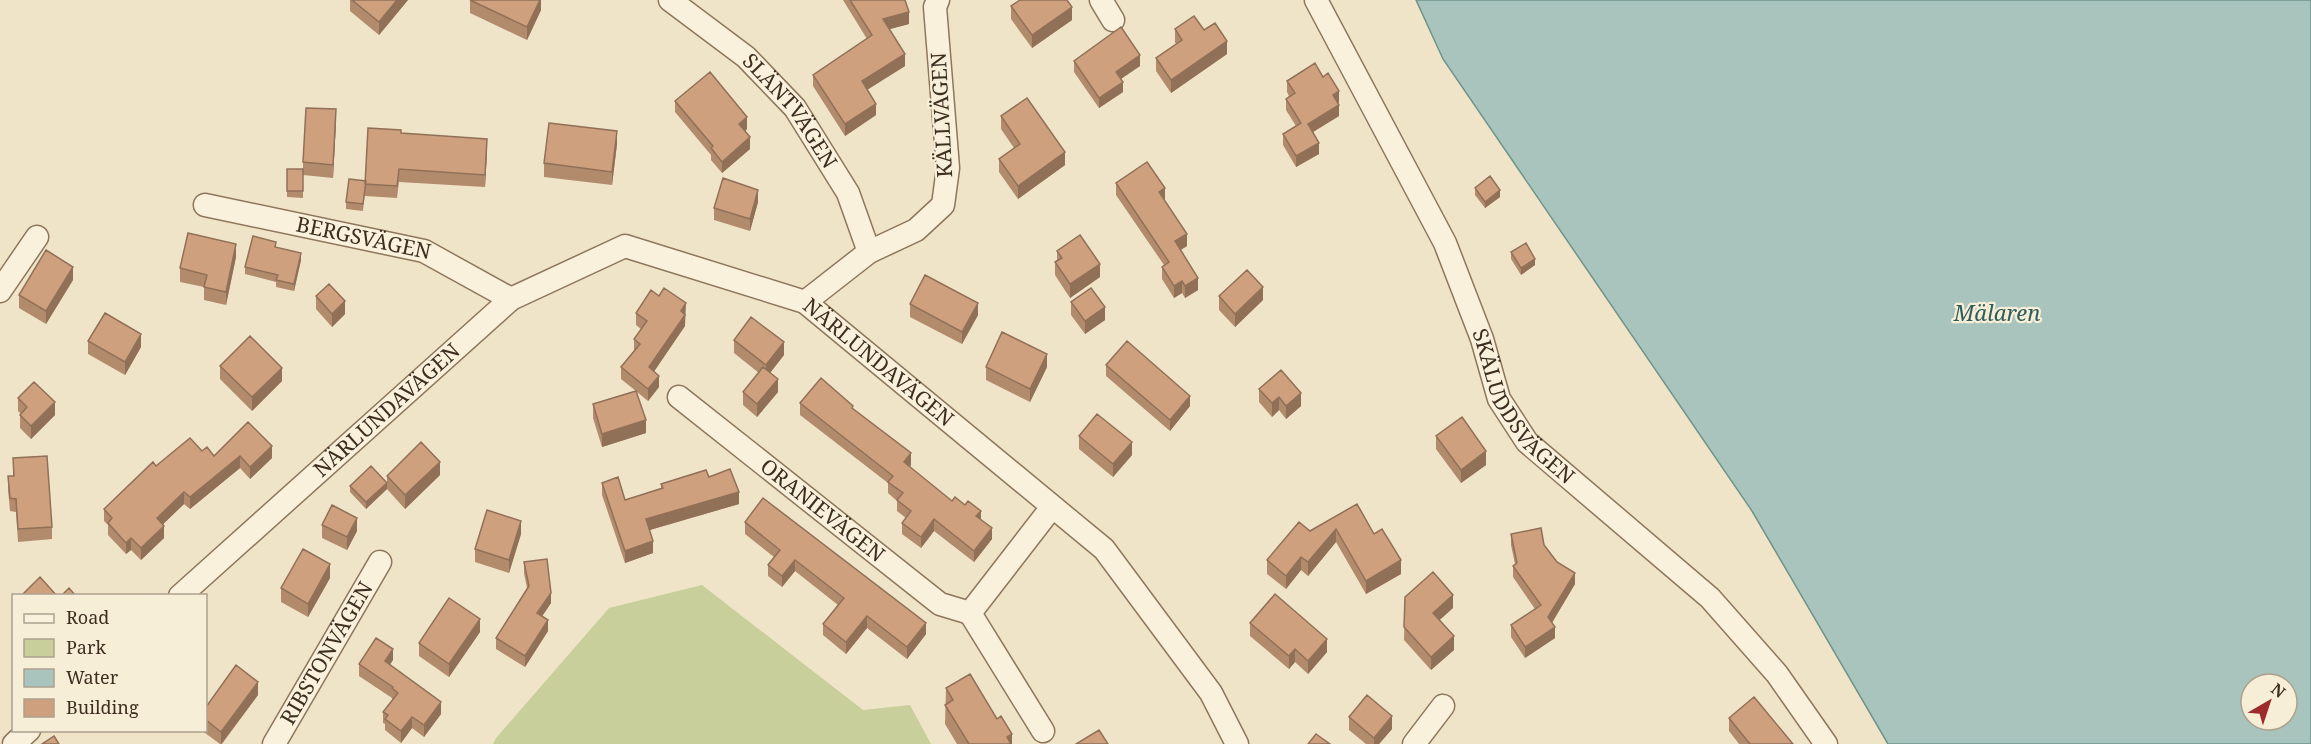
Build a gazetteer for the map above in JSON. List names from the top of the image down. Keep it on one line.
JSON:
{"streets":{"street":["SLÄNTVÄGEN","KÄLLVÄGEN","BERGSVÄGEN","NÄRLUNDAVÄGEN","SKÄLUDDSVÄGEN","ORANIEVÄGEN","RIBSTONVÄGEN"]},"crossings":[["SLÄNTVÄGEN","KÄLLVÄGEN"],["KÄLLVÄGEN","NÄRLUNDAVÄGEN"],["BERGSVÄGEN","NÄRLUNDAVÄGEN"]],"water":["Mälaren"],"legend":["Road","Park","Water","Building"],"north":"top right"}
